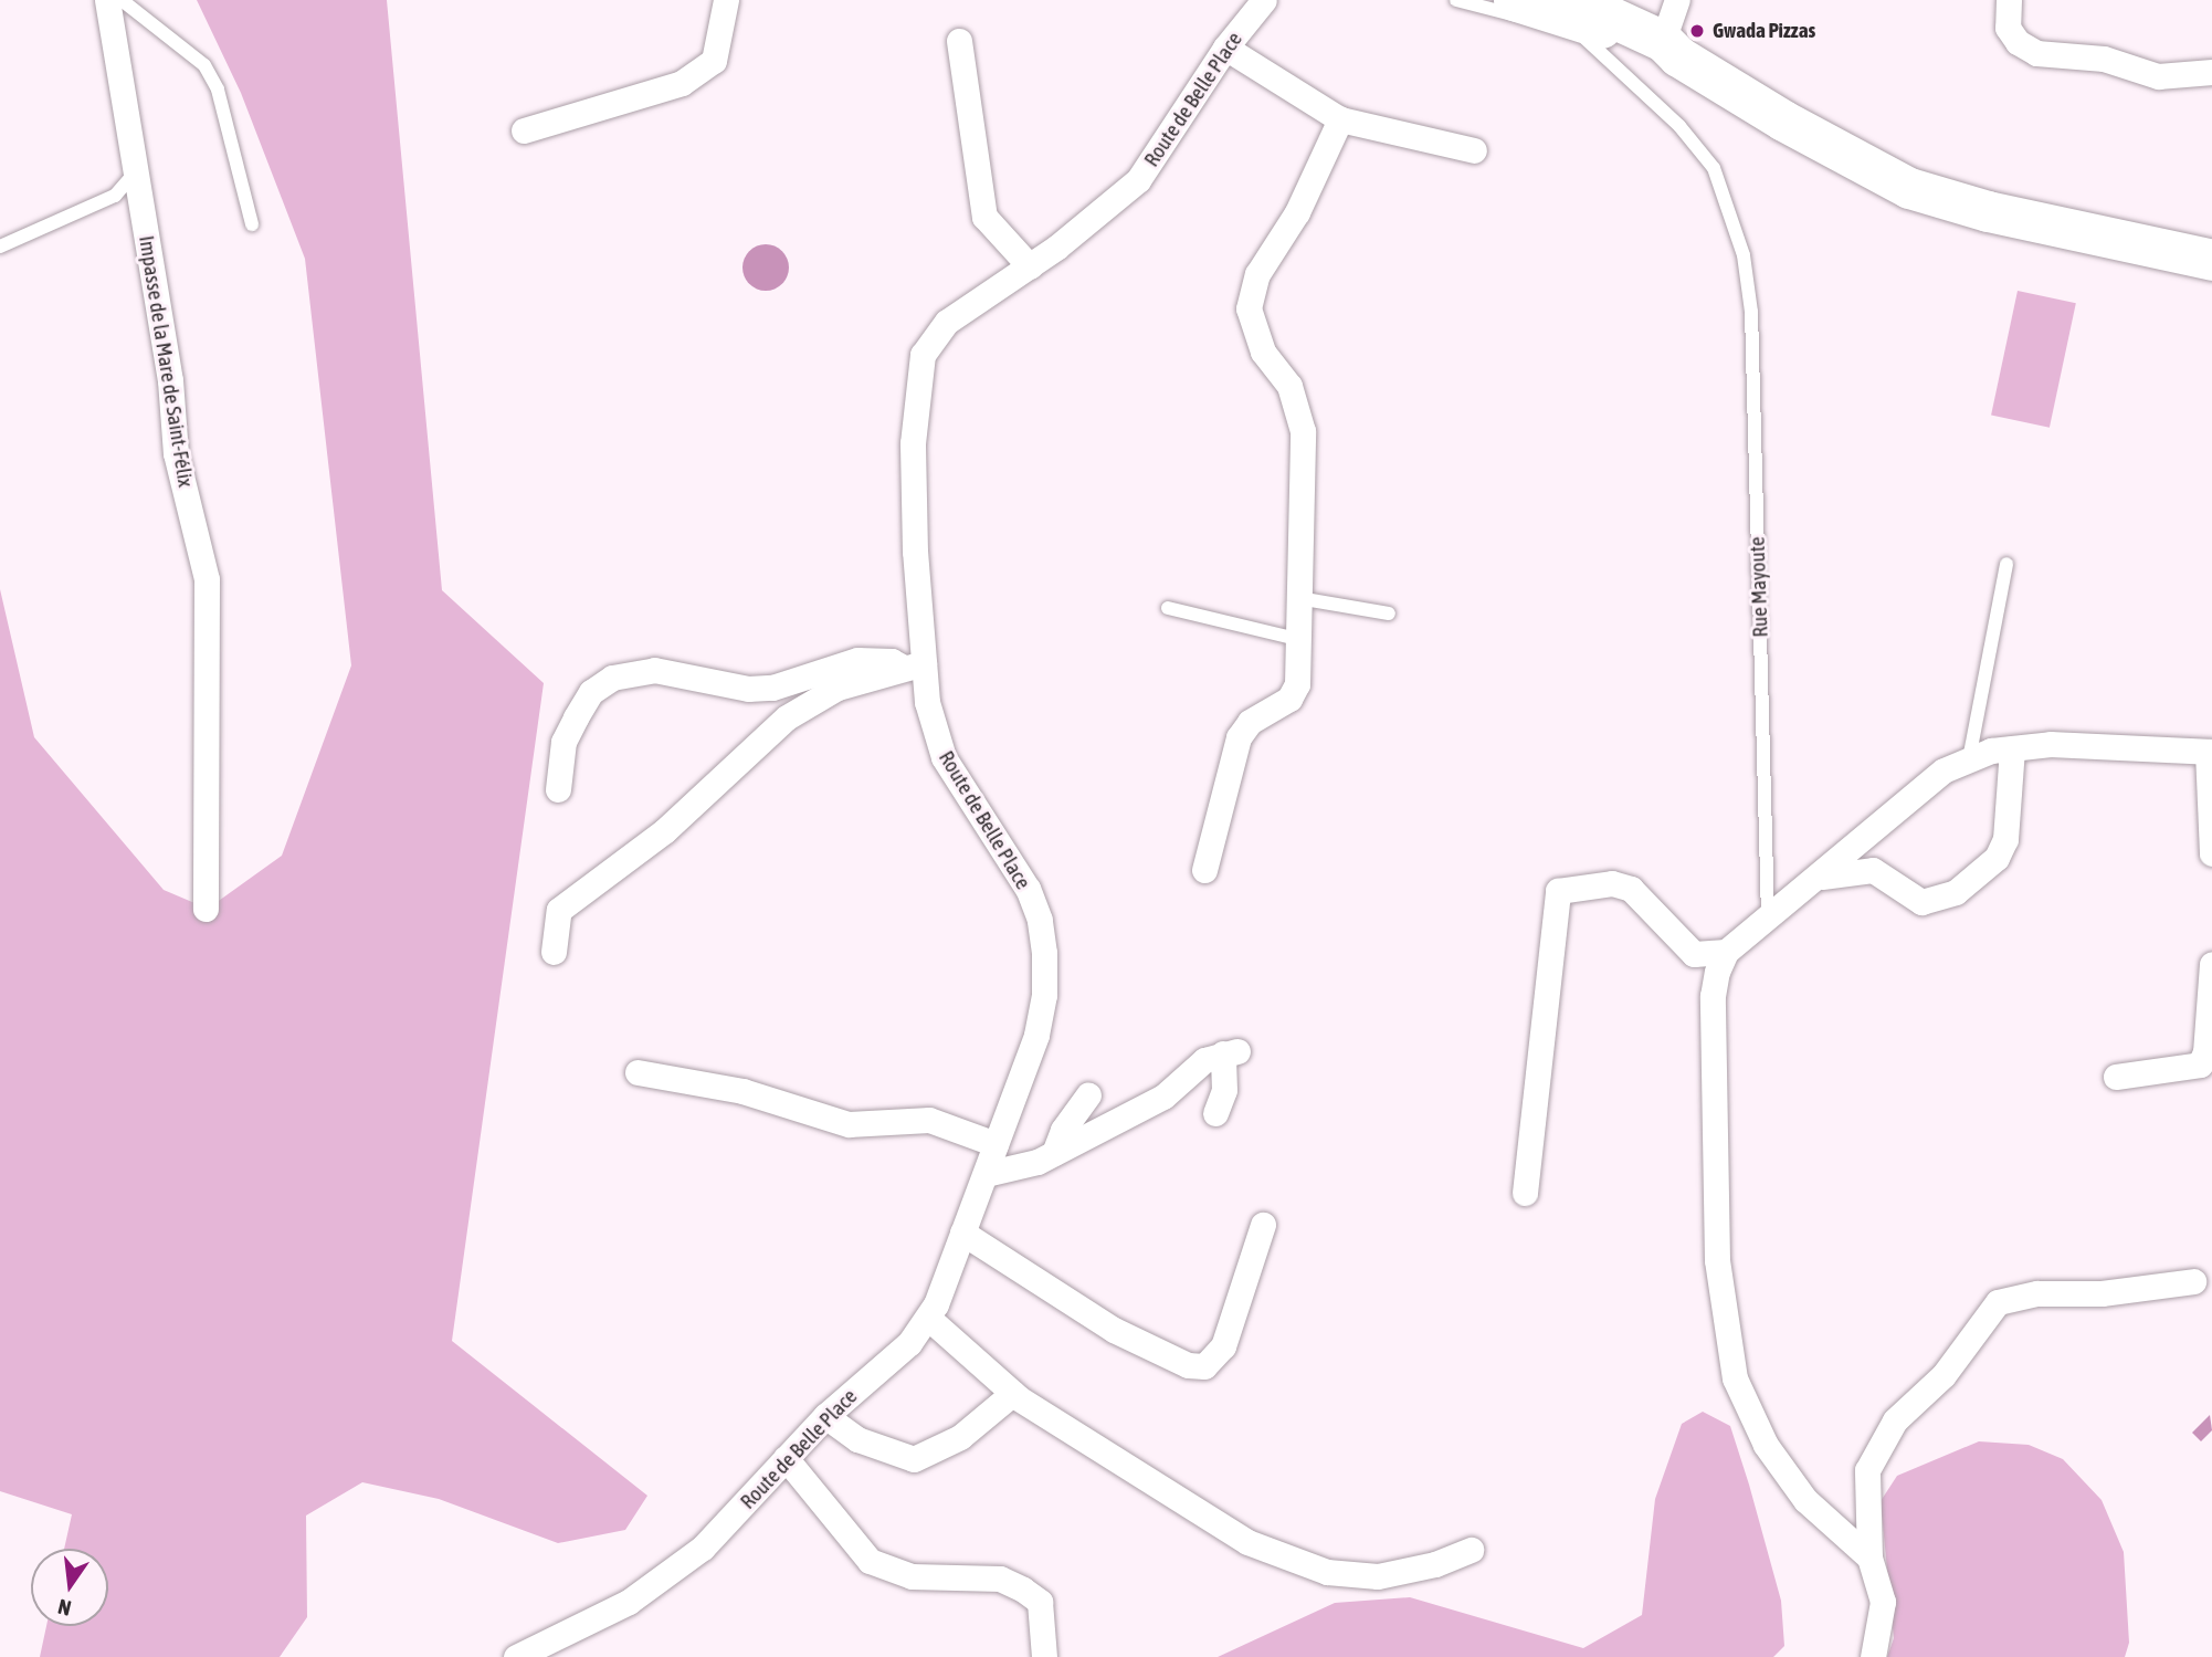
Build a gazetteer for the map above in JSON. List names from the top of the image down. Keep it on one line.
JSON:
{"streets":{"street":["Route de Belle Place","Impasse de la Mare de Saint-Félix"],"lane":["Rue Mayoute"]},"places":["Gwada Pizzas"],"north":"bottom"}
